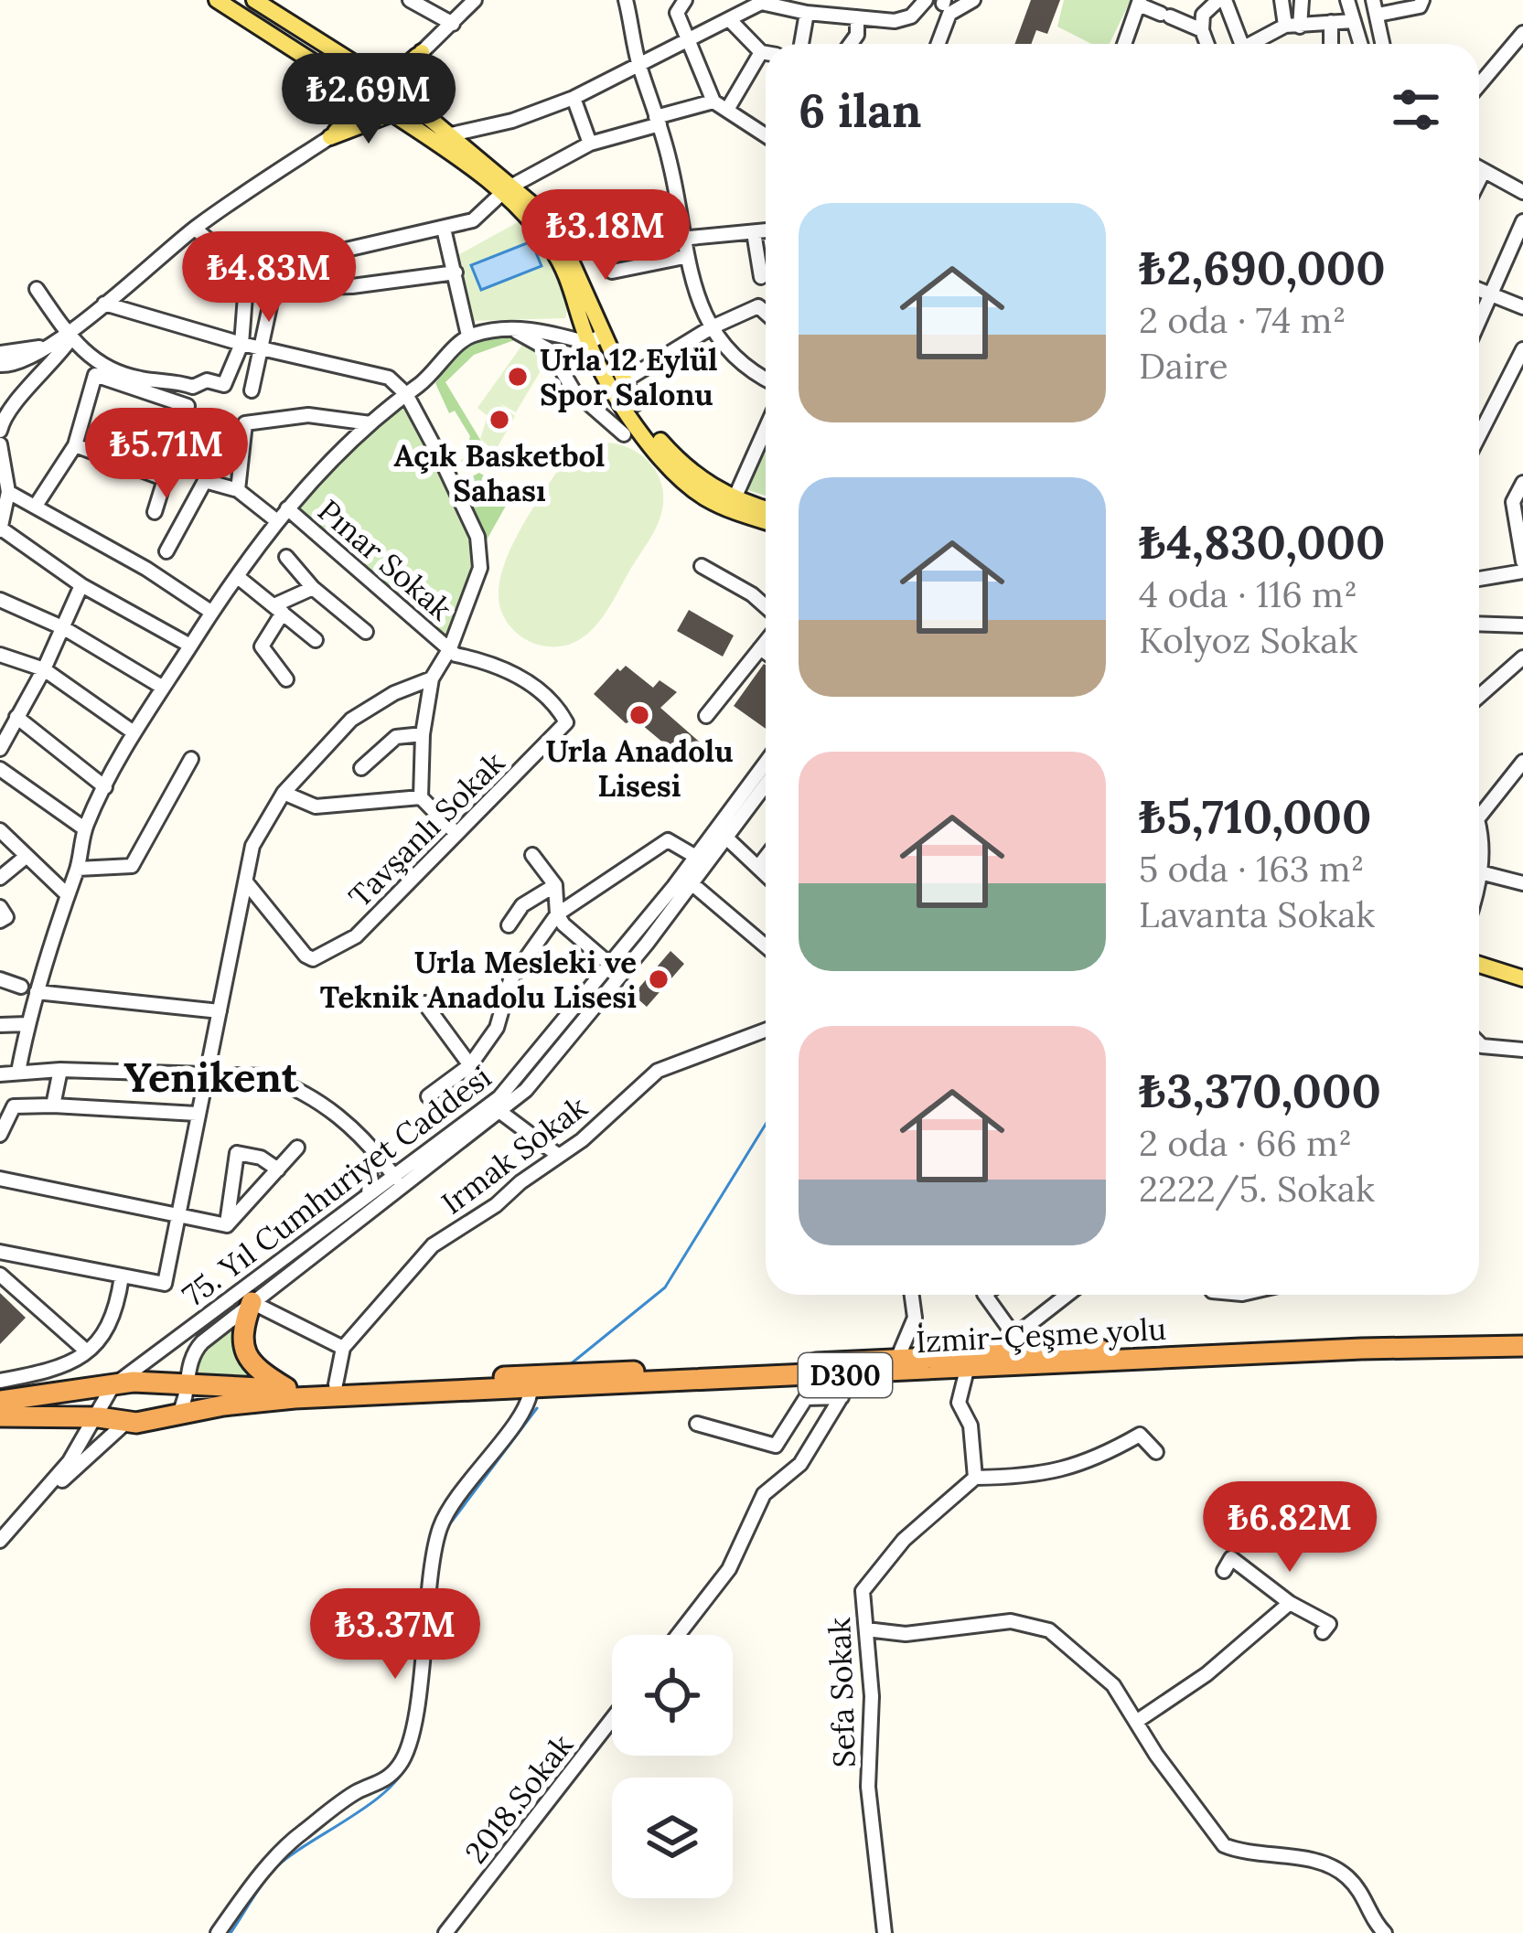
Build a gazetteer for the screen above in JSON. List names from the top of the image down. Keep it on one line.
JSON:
{"streets":{"highway":["İzmir-Çeşme yolu","D300"],"street":["Pınar Sokak","Tavşanlı Sokak","Irmak Sokak","75. Yıl Cumhuriyet Caddesi","Sefa Sokak","2018.Sokak"]},"crossings":[["Pınar Sokak","Tavşanlı Sokak"],["Irmak Sokak","İzmir-Çeşme yolu"],["75. Yıl Cumhuriyet Caddesi","İzmir-Çeşme yolu"],["75. Yıl Cumhuriyet Caddesi","D300"],["İzmir-Çeşme yolu","D300"]],"districts":["Yenikent"],"places":["Urla 12 Eylül Spor Salonu","Açık Basketbol Sahası","Urla Anadolu Lisesi","Urla Mesleki ve Teknik Anadolu Lisesi"],"page":{"heading":"6 ilan","price":["₺2.69M","₺3.18M","₺4.83M","₺5.71M","₺6.82M","₺3.37M"],"list":[{"name":"₺2,690,000","note":"2 oda · 74 m² · Daire"},{"name":"₺4,830,000","note":"4 oda · 116 m² · Kolyoz Sokak"},{"name":"₺5,710,000","note":"5 oda · 163 m² · Lavanta Sokak"},{"name":"₺3,370,000","note":"2 oda · 66 m² · 2222/5. Sokak"}]}}
